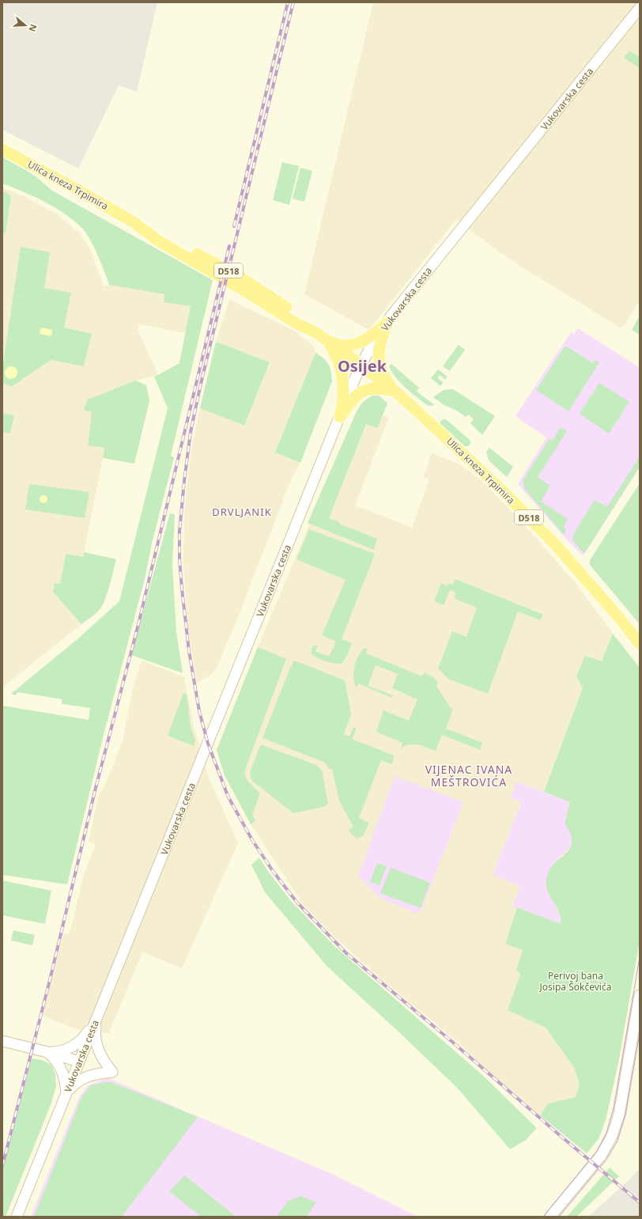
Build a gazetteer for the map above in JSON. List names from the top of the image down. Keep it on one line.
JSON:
{"streets":{"main road":["Vukovarska cesta","Ulica kneza Trpimira","D518"]},"crossings":[["Vukovarska cesta","Ulica kneza Trpimira"]],"districts":["Osijek","DRVLJANIK","VIJENAC IVANA MEŠTROVIĆA"],"parks":["Perivoj bana Josipa Šokčevića"],"north":"right"}
